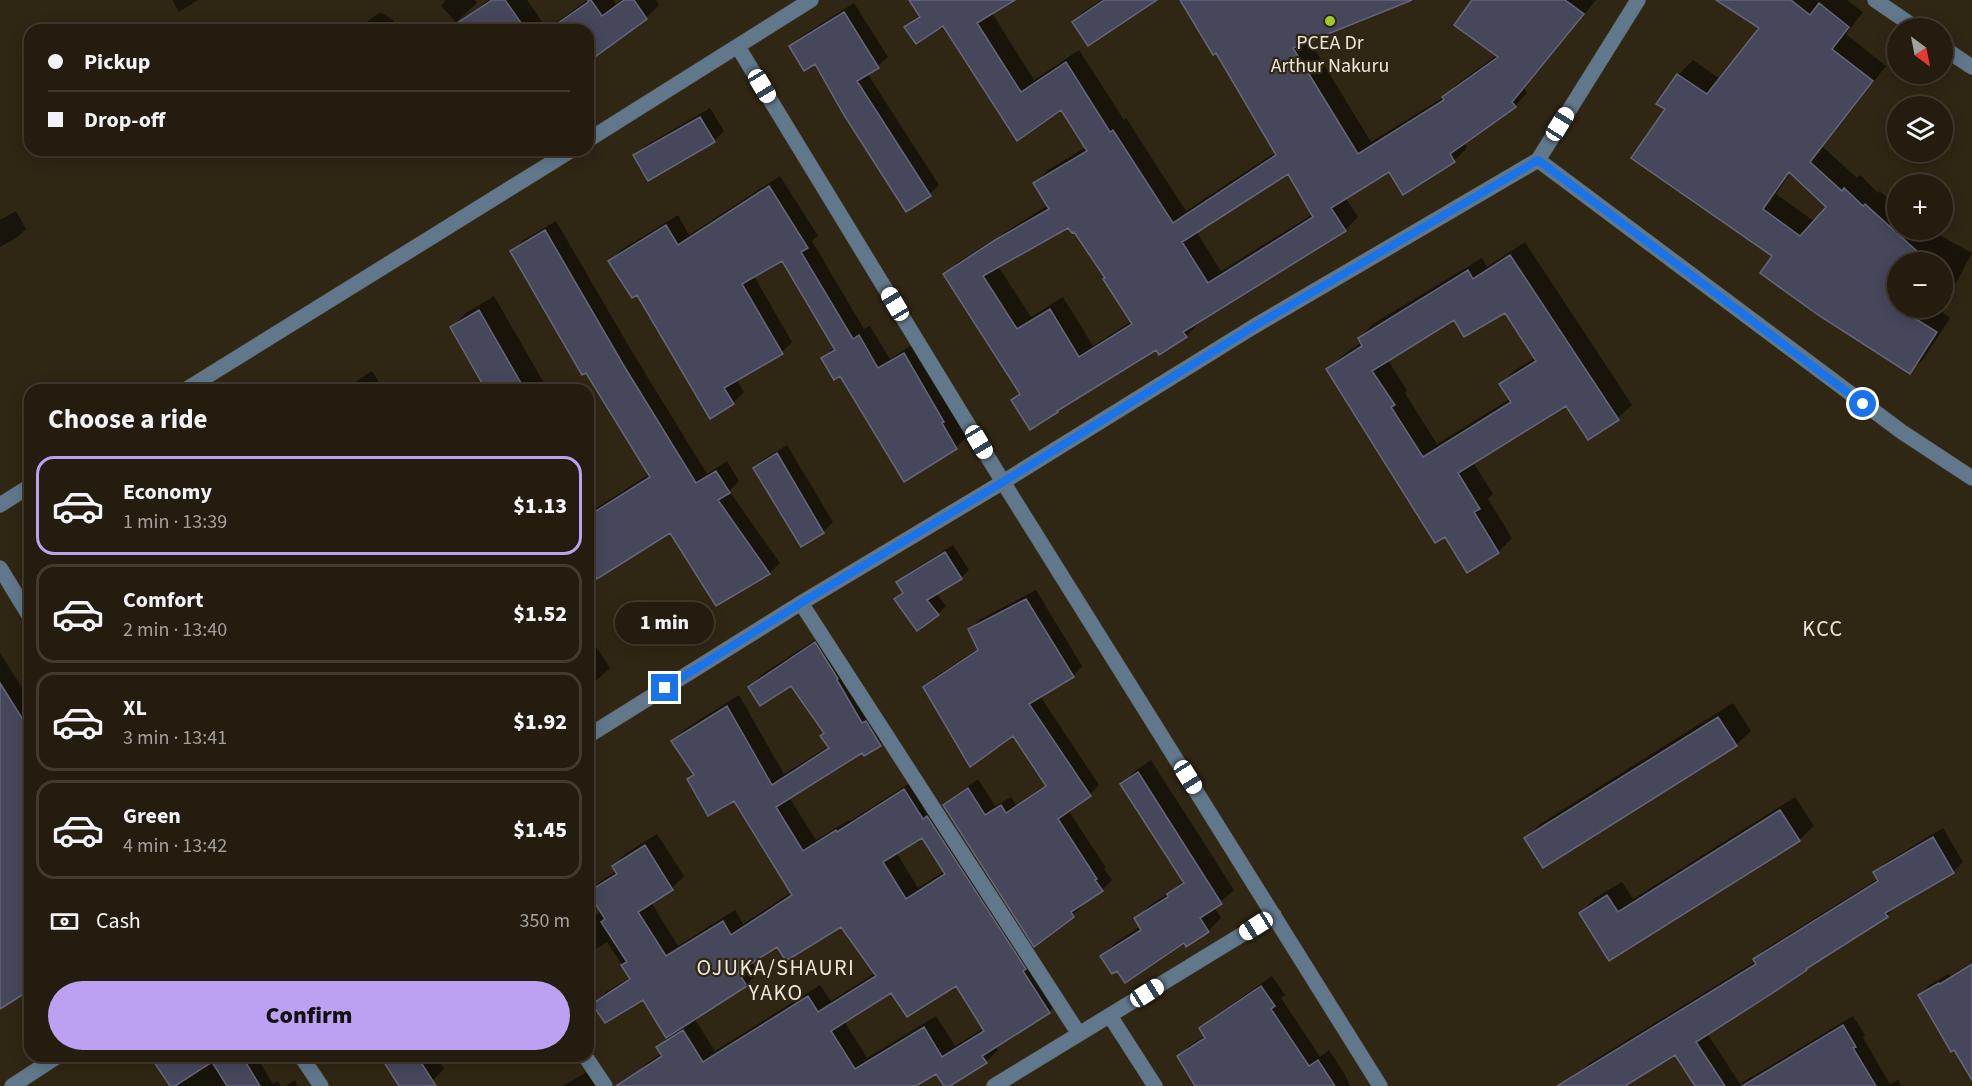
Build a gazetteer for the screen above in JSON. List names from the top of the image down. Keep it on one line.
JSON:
{"districts":["KCC","OJUKA/SHAURI YAKO"],"places":["PCEA Dr Arthur Nakuru"],"north":"bottom right","page":{"map_buttons":["+","−"],"banner":["Pickup","Drop-off"],"heading":"Choose a ride","list":[{"name":"Economy","note":"1 min · 13:39","value":"$1.13"},{"name":"Comfort","note":"2 min · 13:40","value":"$1.52"},{"name":"XL","note":"3 min · 13:41","value":"$1.92"},{"name":"Green","note":"4 min · 13:42","value":"$1.45"}],"bubble":"1 min","pay":["Cash","350 m"],"buttons":"Confirm"}}
